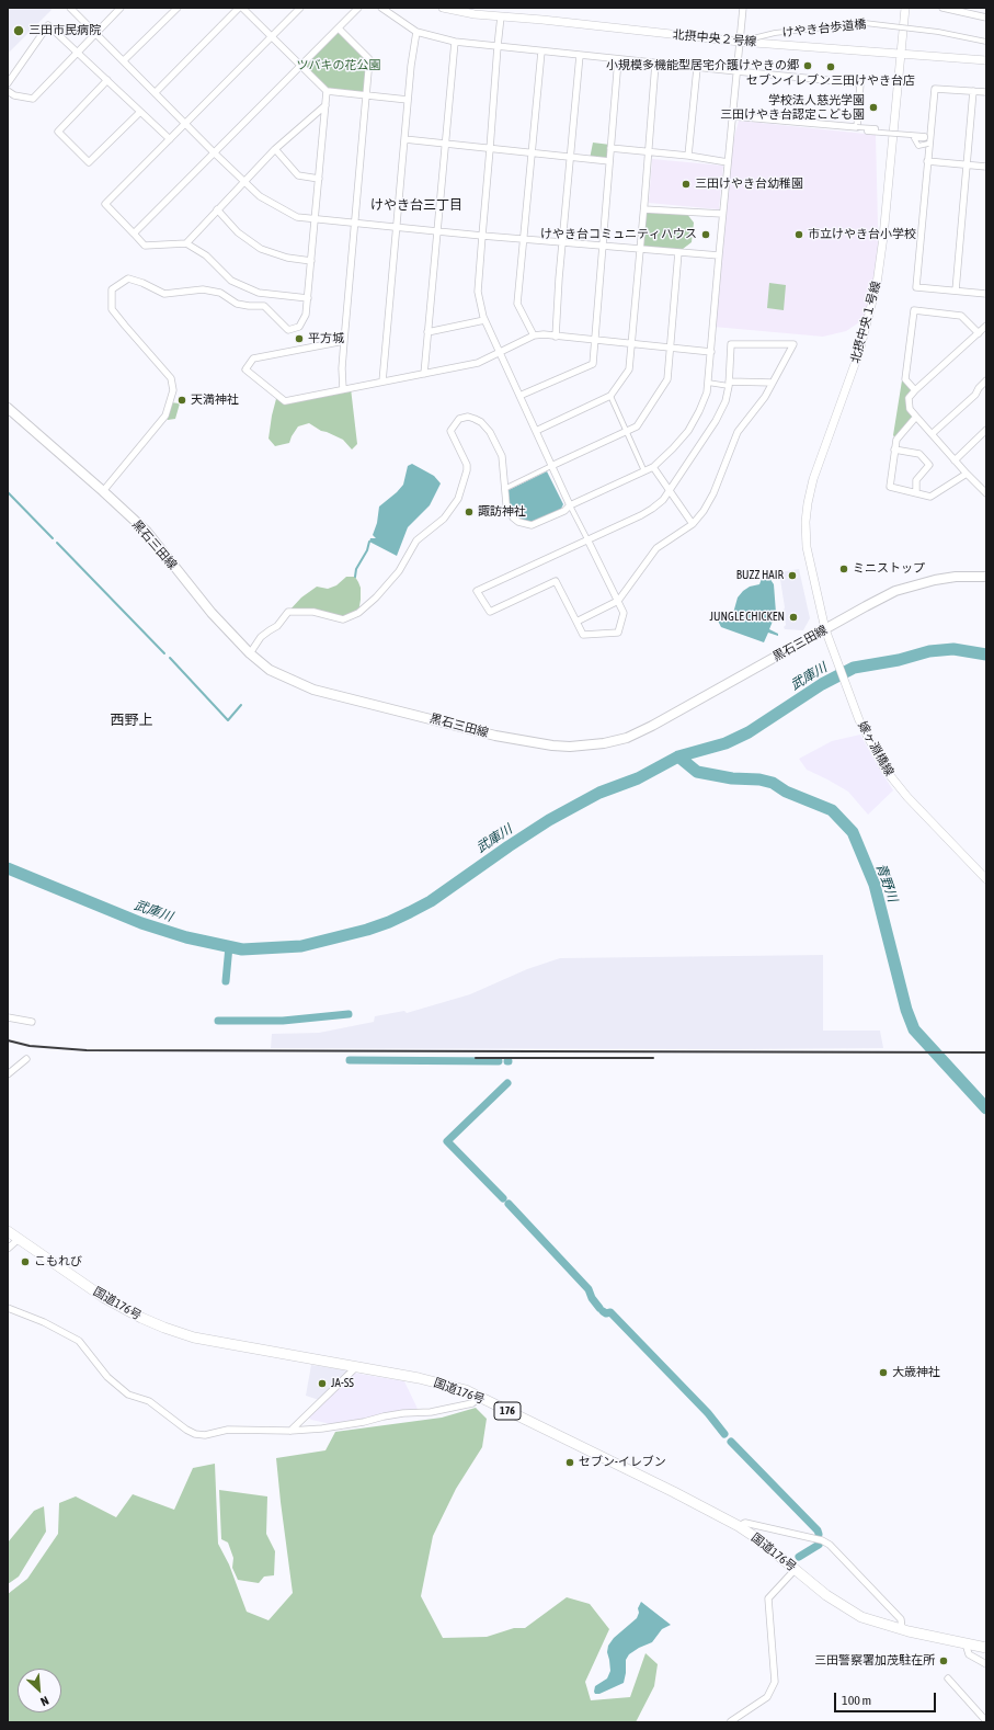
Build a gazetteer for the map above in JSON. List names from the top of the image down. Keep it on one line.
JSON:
{"streets":{"highway":["国道176号","176"],"main road":["黒石三田線"],"street":["けやき台歩道橋","北摂中央２号線","北摂中央１号線","嫁ヶ淵橋線"]},"crossings":[["けやき台歩道橋","北摂中央２号線"],["北摂中央２号線","北摂中央１号線"],["北摂中央１号線","黒石三田線"],["北摂中央１号線","嫁ヶ淵橋線"]],"districts":["けやき台三丁目","西野上"],"water":["武庫川","青野川"],"parks":["ツバキの花公園"],"places":["三田市民病院","小規模多機能型居宅介護けやきの郷","セブンイレブン三田けやき台店","学校法人慈光学園 三田けやき台認定こども園","三田けやき台幼稚園","けやき台コミュニティハウス","市立けやき台小学校","平方城","天満神社","諏訪神社","ミニストップ","BUZZ HAIR","JUNGLE CHICKEN","こもれび","大歳神社","JA-SS","セブン-イレブン","三田警察署加茂駐在所"],"scale_bar":"100 m","north":"bottom right"}
